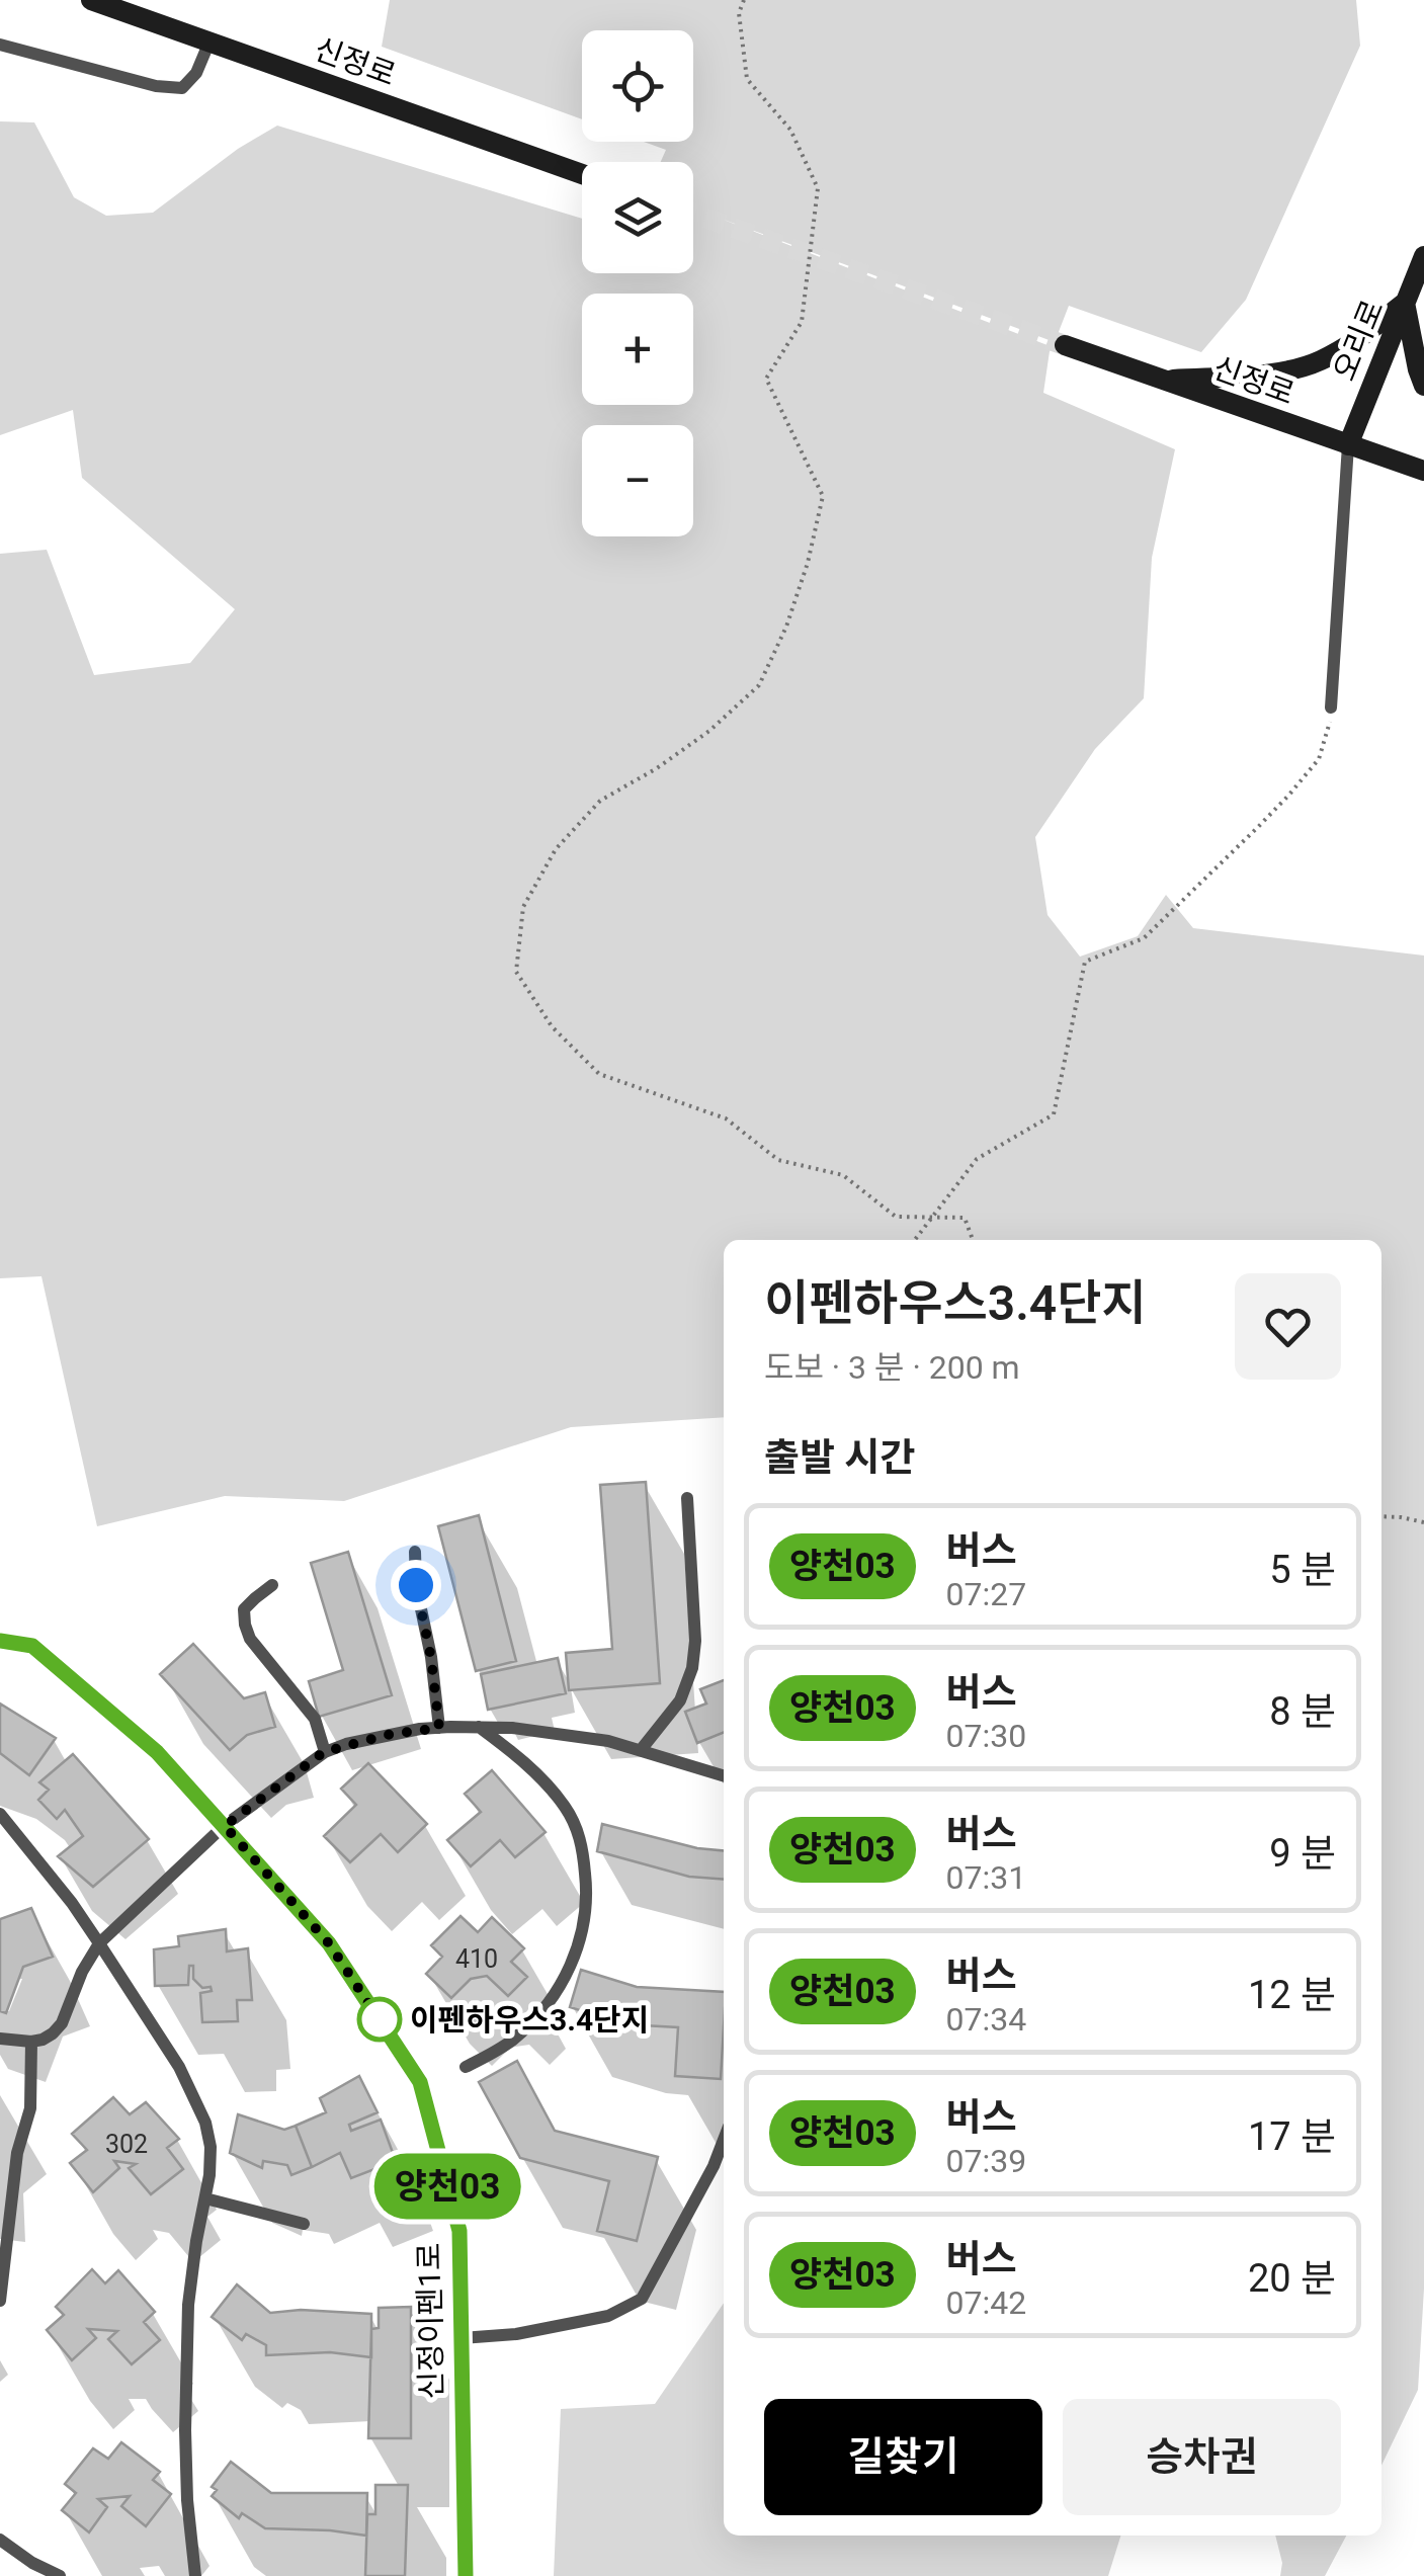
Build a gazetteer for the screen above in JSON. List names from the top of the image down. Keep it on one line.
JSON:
{"streets":{"main road":["신정로","오리로"],"street":["신정이펜1로"]},"crossings":[["신정로","오리로"]],"places":["이펜하우스3.4단지"],"lines":["bus line 양천03"],"house_numbers":["410","302"],"page":{"on_map":"양천03","map_buttons":["+","−"],"heading":[["이펜하우스3.4단지","도보 · 3 분 · 200 m"],"출발 시간"],"list":[{"mark":"양천03","name":"버스","note":"07:27","value":"5 분"},{"mark":"양천03","name":"버스","note":"07:30","value":"8 분"},{"mark":"양천03","name":"버스","note":"07:31","value":"9 분"},{"mark":"양천03","name":"버스","note":"07:34","value":"12 분"},{"mark":"양천03","name":"버스","note":"07:39","value":"17 분"},{"mark":"양천03","name":"버스","note":"07:42","value":"20 분"}],"buttons":["길찾기","승차권"]}}
